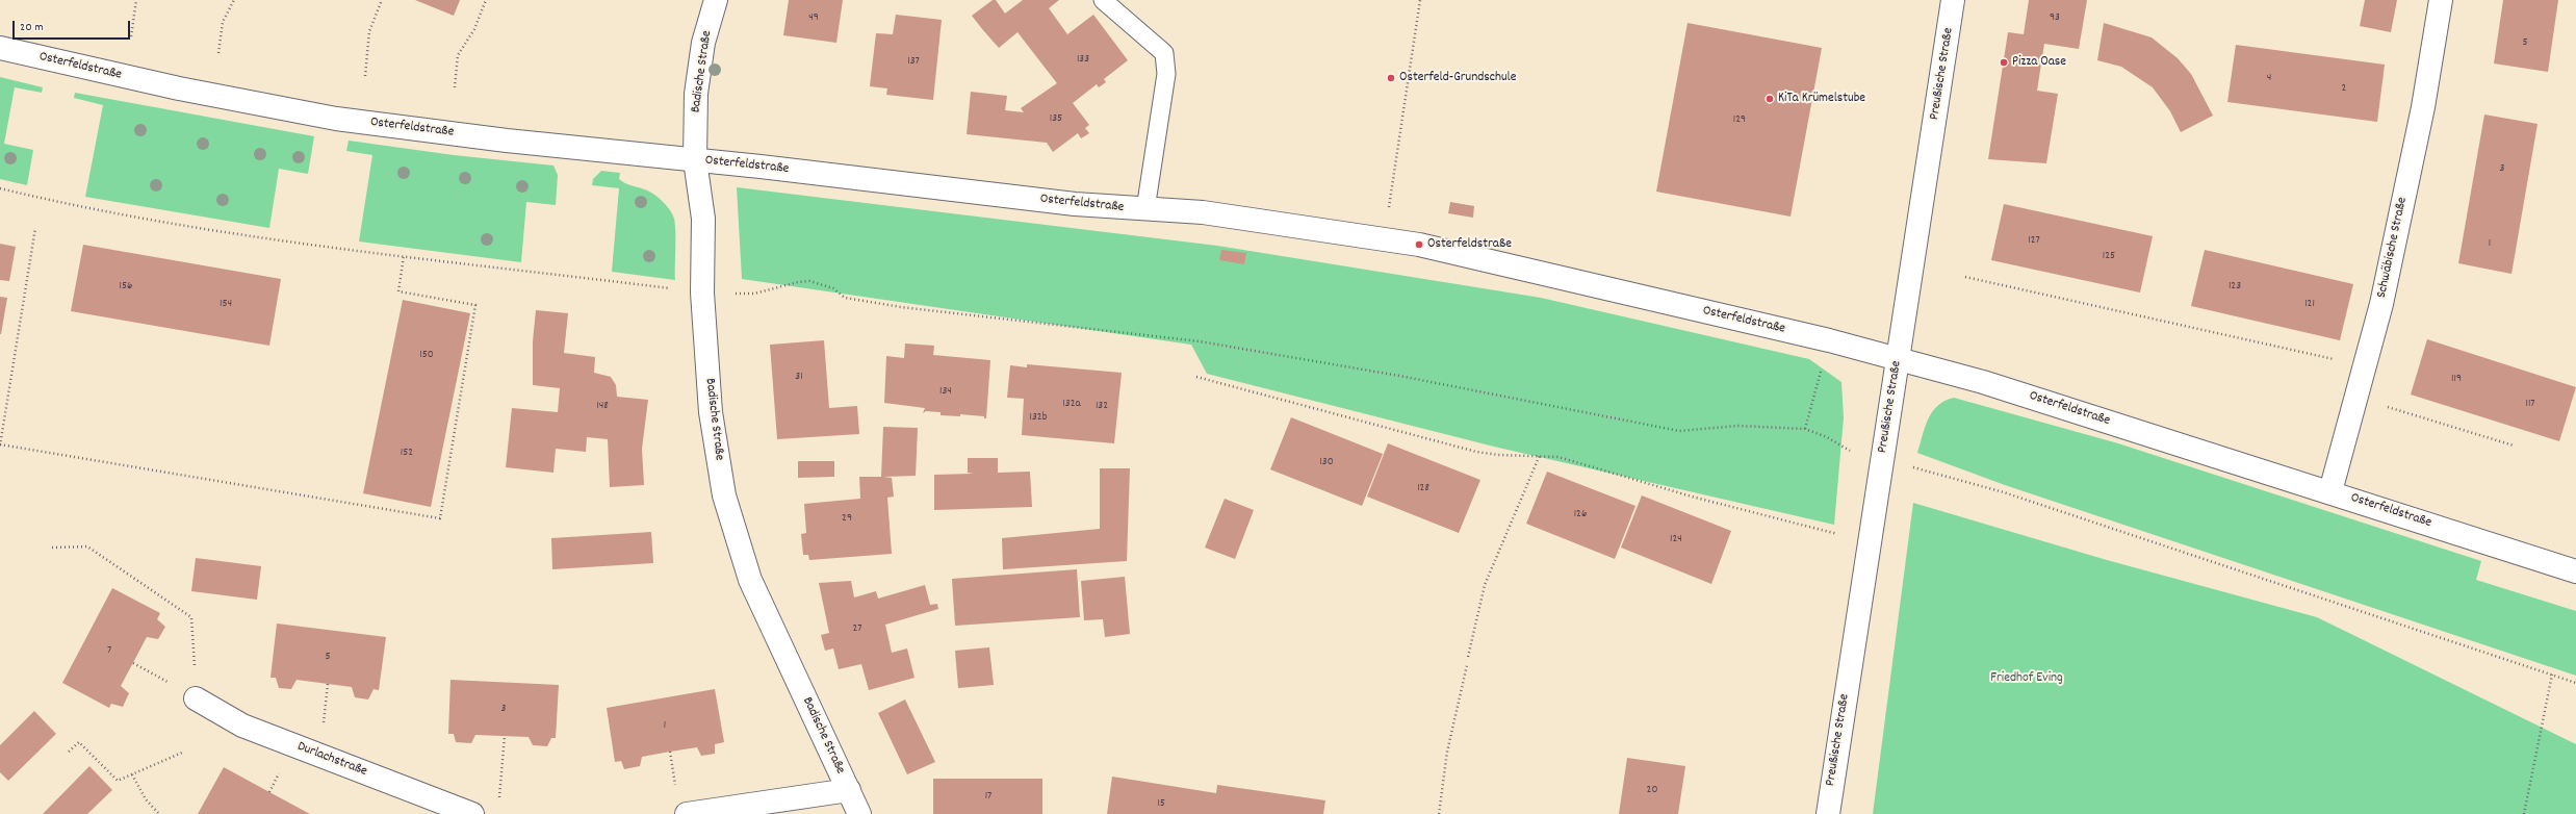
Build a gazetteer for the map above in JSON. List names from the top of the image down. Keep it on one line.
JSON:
{"streets":{"street":["Osterfeldstraße","Badische Straße","Preußische Straße","Schwäbische Straße","Durlachstraße"]},"crossings":[["Osterfeldstraße","Badische Straße"],["Osterfeldstraße","Preußische Straße"],["Osterfeldstraße","Schwäbische Straße"]],"parks":["Friedhof Eving"],"places":["Pizza Oase","Osterfeld-Grundschule","KiTa Krümelstube","Osterfeldstraße"],"house_numbers":["49","93","5","133","137","4","2","135","129","3","127","1","125","156","123","154","121","150","31","119","134","132a","117","148","132","132b","152","130","128","126","29","124","27","7","5","3","1","20","17","15"],"scale_bar":"20 m"}
